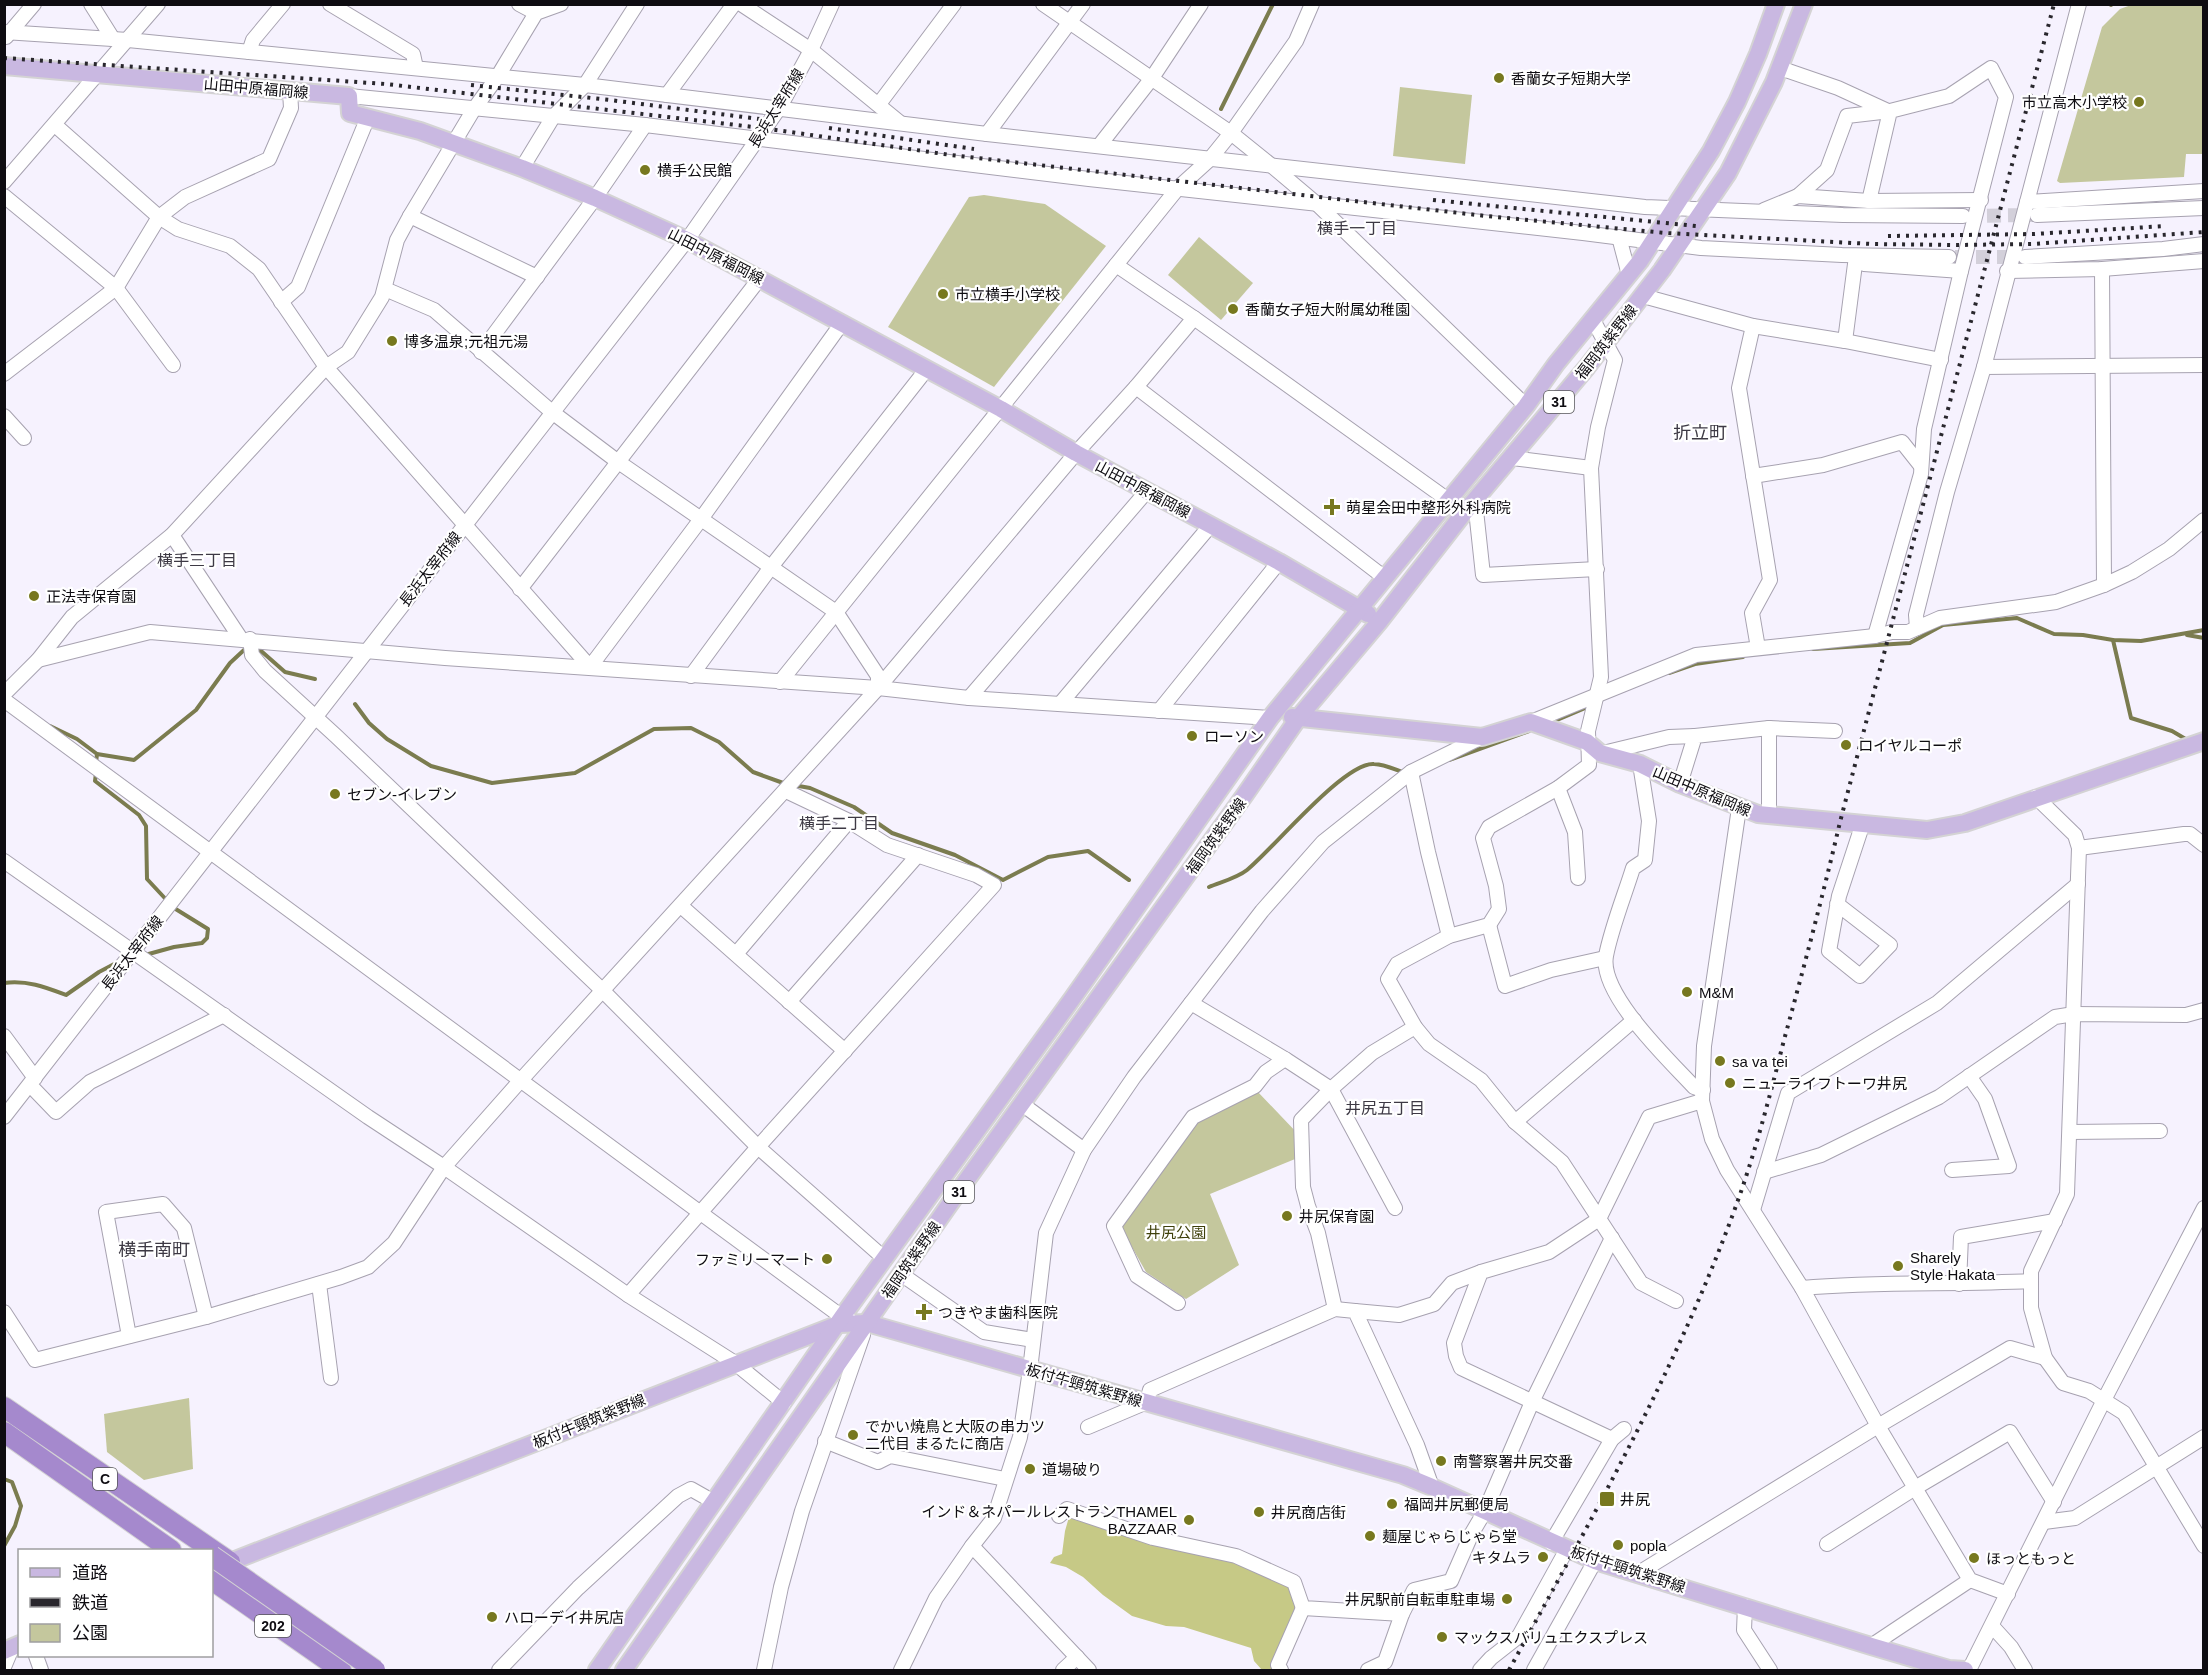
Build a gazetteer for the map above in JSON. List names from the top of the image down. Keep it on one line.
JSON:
{"streets":{"highway":["C","202"],"main road":["山田中原福岡線","福岡筑紫野線","31","板付牛頸筑紫野線"],"street":["長浜太宰府線"]},"crossings":[["山田中原福岡線","長浜太宰府線"],["山田中原福岡線","福岡筑紫野線"],["福岡筑紫野線","板付牛頸筑紫野線"],["板付牛頸筑紫野線","202"],["C","202"]],"districts":["横手一丁目","折立町","横手三丁目","横手二丁目","井尻五丁目","横手南町"],"parks":["井尻公園"],"places":{"other":["香蘭女子短期大学","市立高木小学校","横手公民館","市立横手小学校","香蘭女子短大附属幼稚園","博多温泉;元祖元湯","正法寺保育園","ローソン","ロイヤルコーポ","セブン-イレブン","M&M","sa va tei","ニューライフトーワ井尻","井尻保育園","ファミリーマート","Sharely Style Hakata","でかい焼鳥と大阪の串カツ 二代目 まるたに商店","南警察署井尻交番","道場破り","福岡井尻郵便局","井尻商店街","インド＆ネパールレストランTHAMEL BAZZAAR","麺屋じゃらじゃら堂","popla","キタムラ","ほっともっと","井尻駅前自転車駐車場","ハローデイ井尻店","マックスバリュエクスプレス"],"health":["萌星会田中整形外科病院","つきやま歯科医院"],"transit":["井尻"]},"legend":["道路","鉄道","公園"]}
